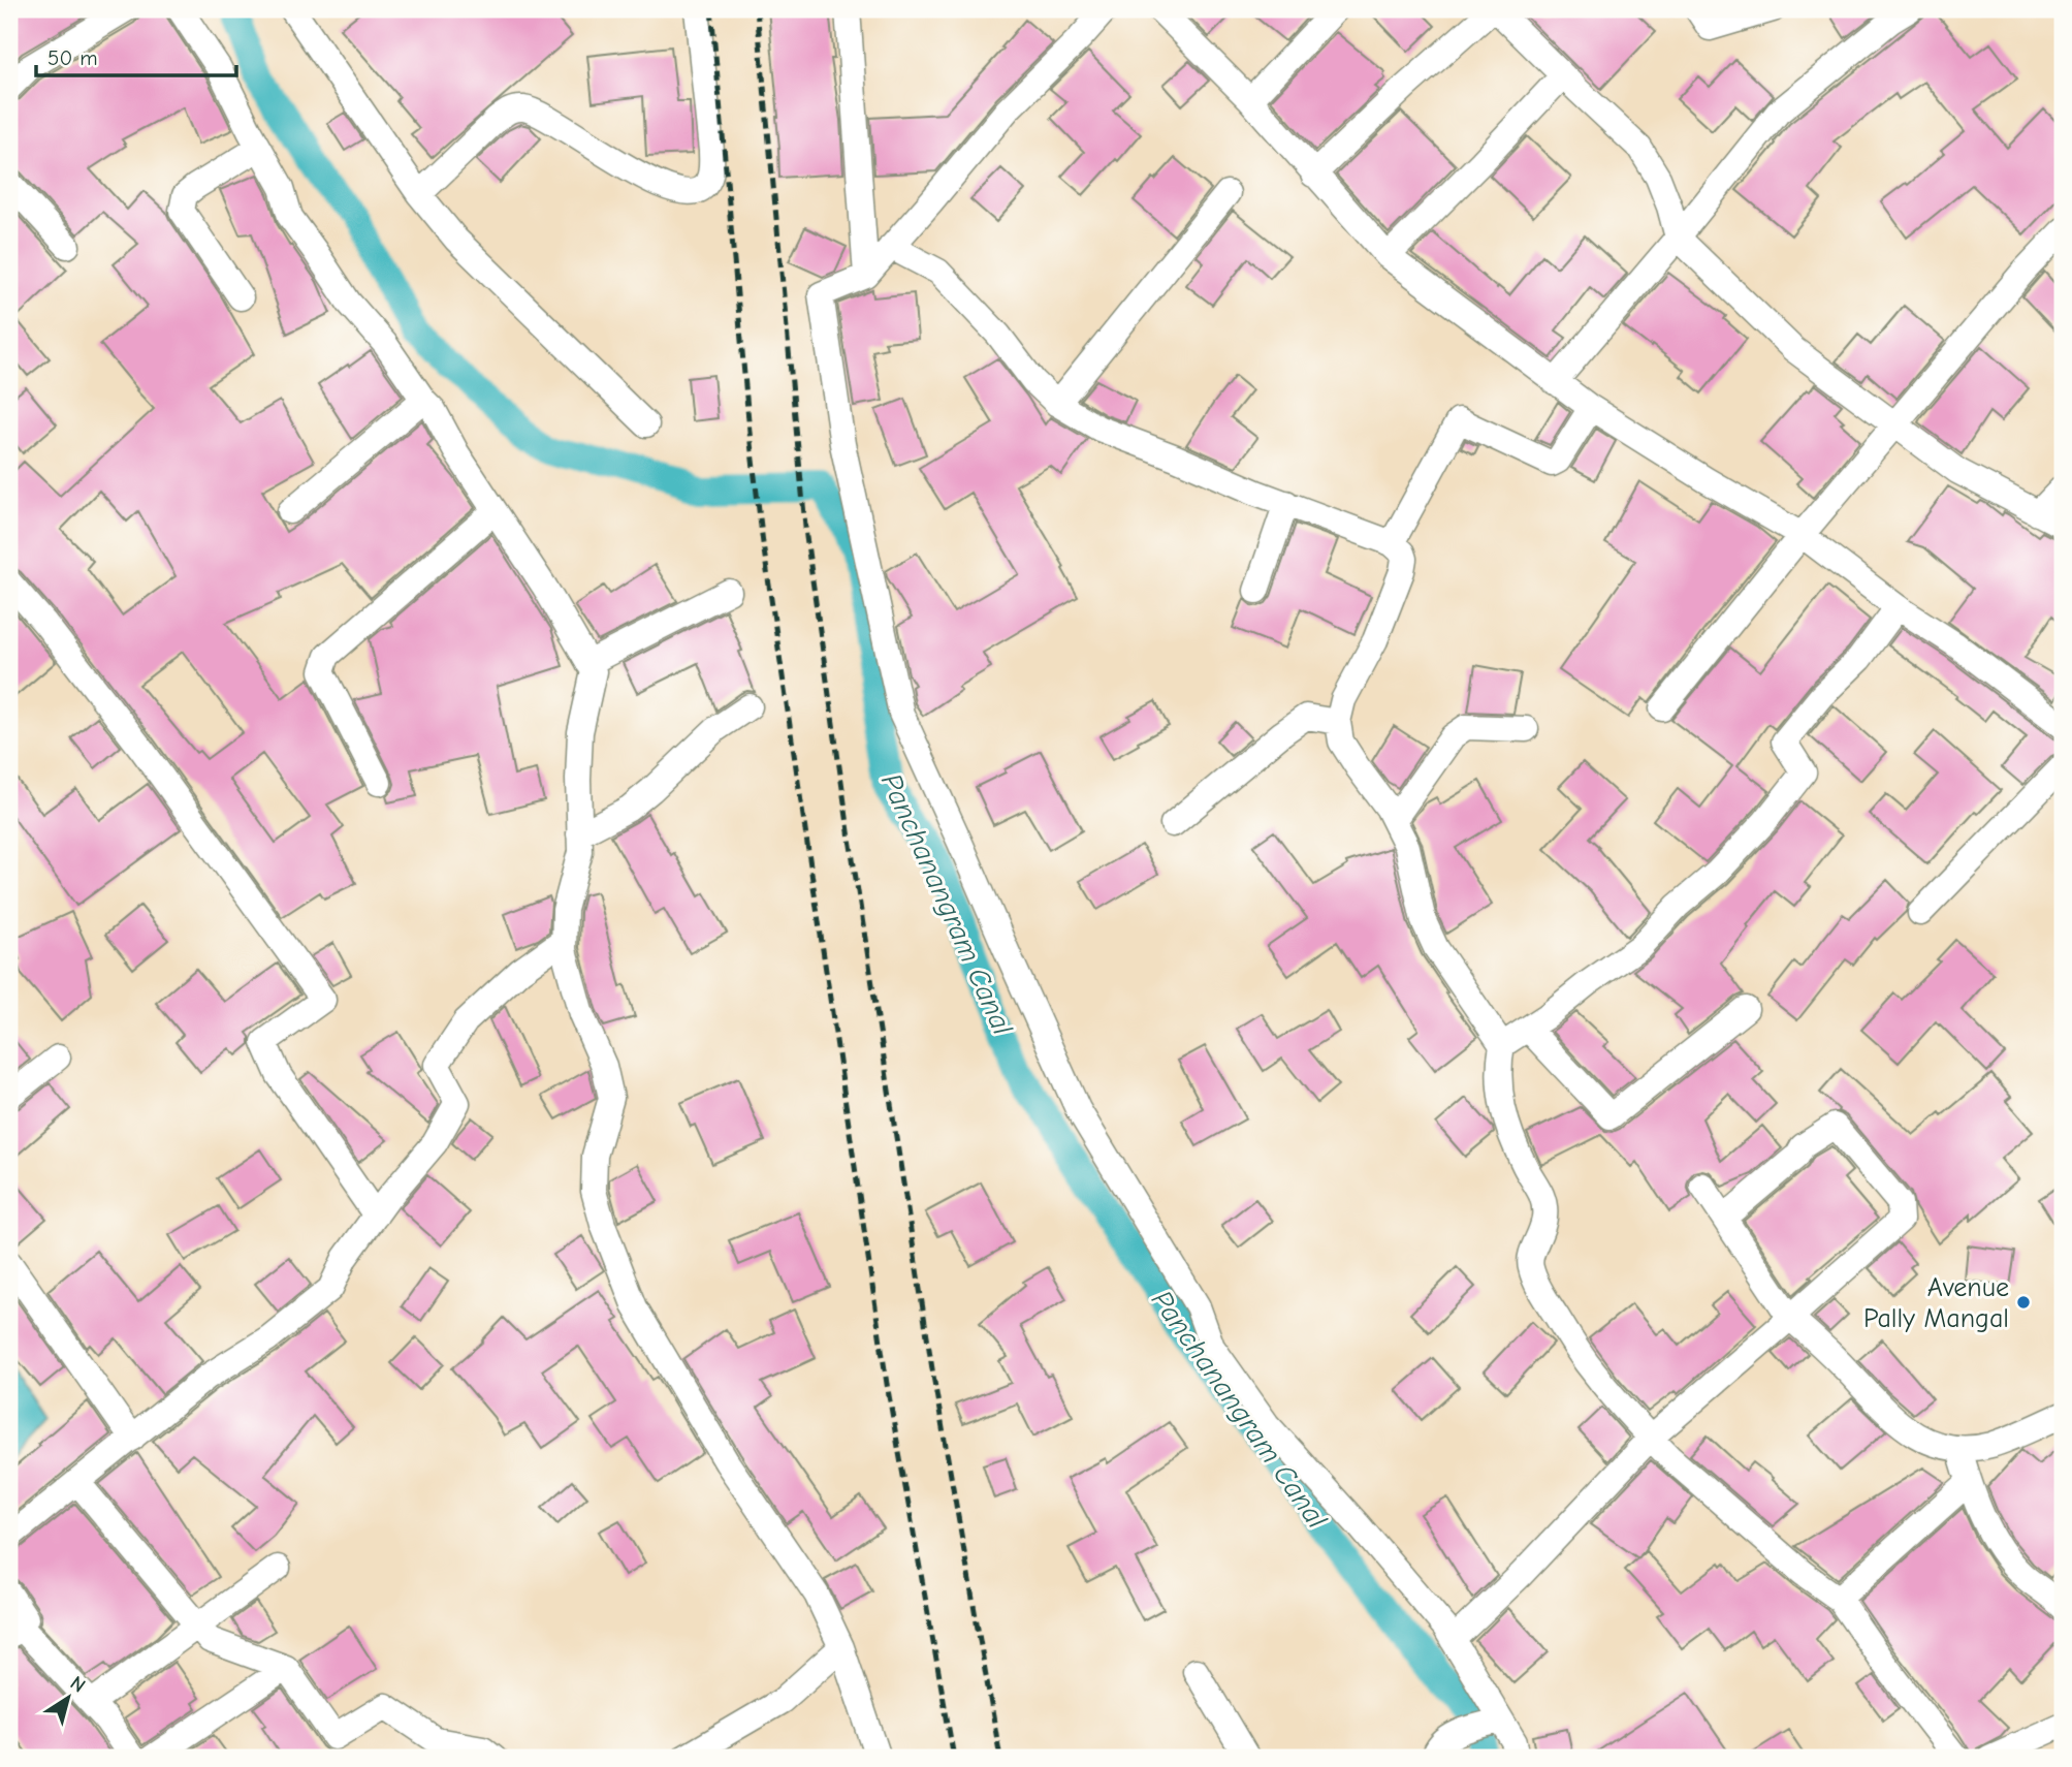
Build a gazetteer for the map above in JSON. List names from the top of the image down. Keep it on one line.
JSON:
{"water":["Panchanangram Canal"],"places":["Avenue Pally Mangal"],"scale_bar":"50 m","north":"top right"}
